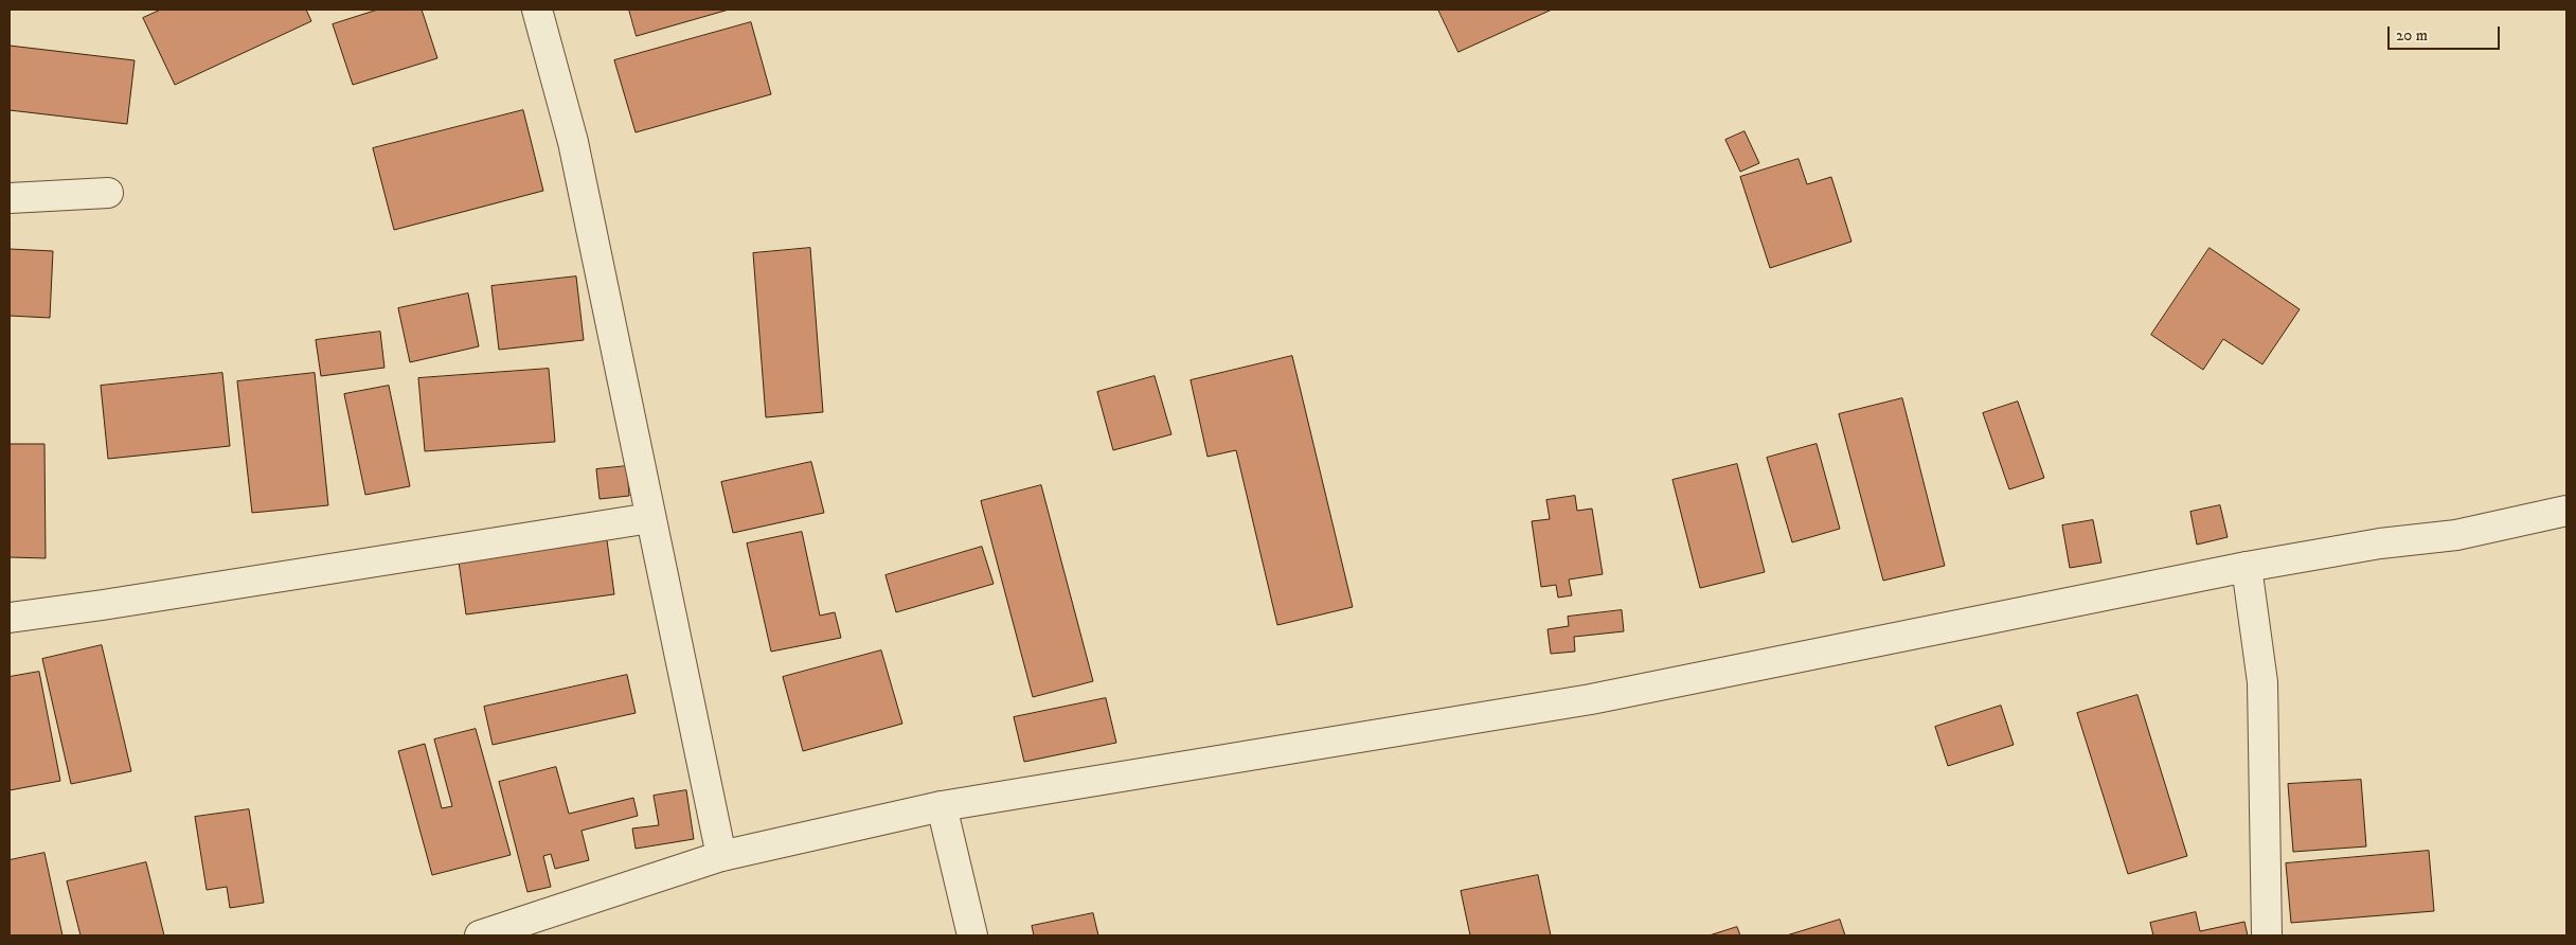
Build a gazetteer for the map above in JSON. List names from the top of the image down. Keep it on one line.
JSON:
{"scale_bar":"20 m"}
